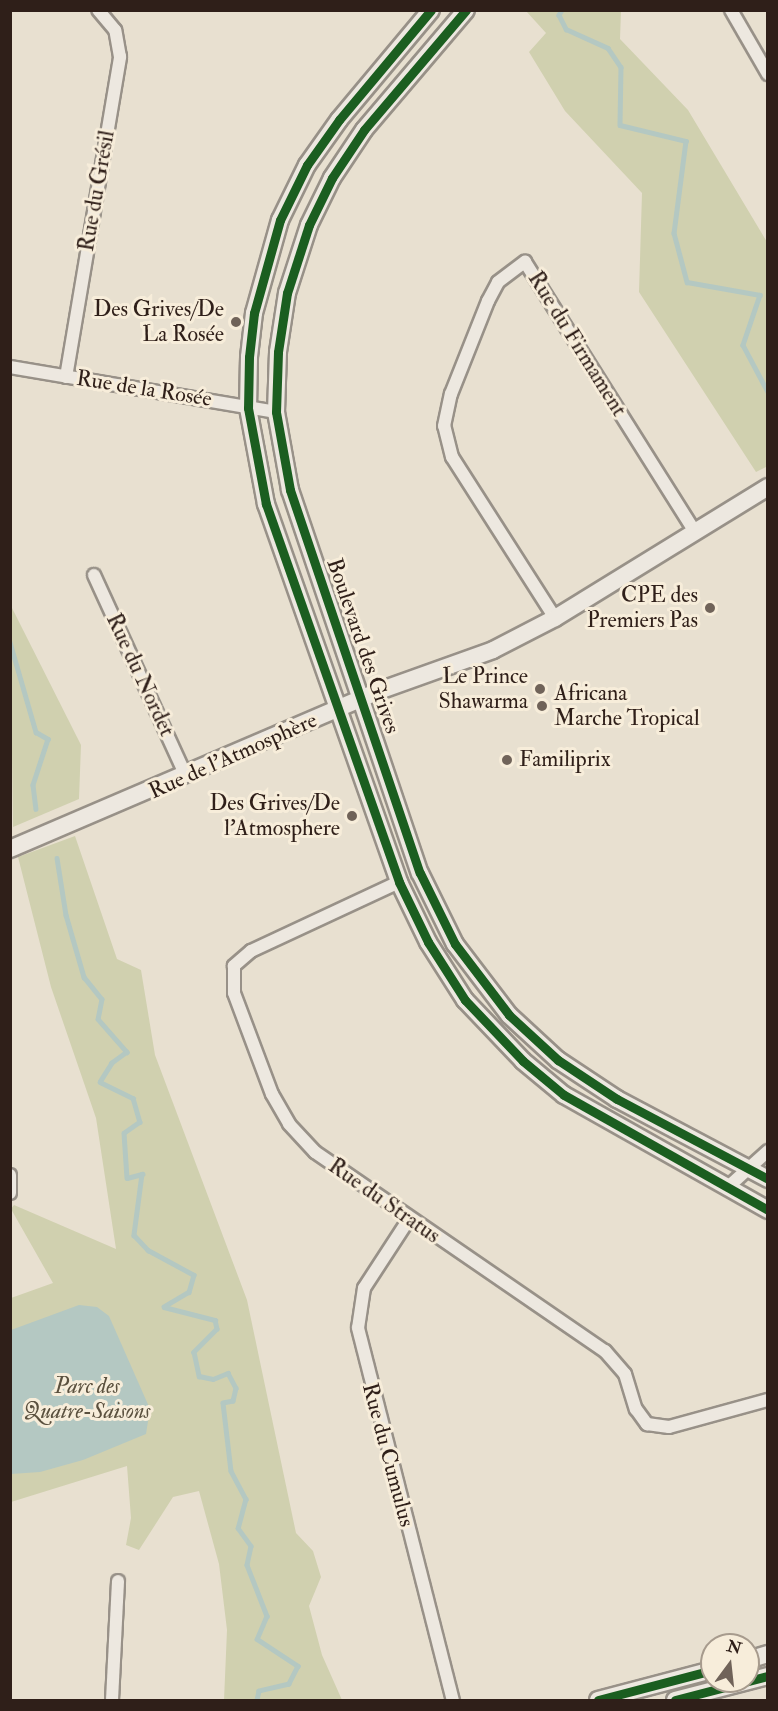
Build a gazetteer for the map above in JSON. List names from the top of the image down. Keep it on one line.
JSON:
{"streets":{"street":["Rue du Grésil","Rue du Firmament","Rue de la Rosée","Boulevard des Grives","Rue du Nordet","Rue de l'Atmosphère","Rue du Stratus","Rue du Cumulus"]},"crossings":[["Rue du Grésil","Rue de la Rosée"],["Rue du Firmament","Rue de l'Atmosphère"],["Rue de la Rosée","Boulevard des Grives"],["Boulevard des Grives","Rue de l'Atmosphère"],["Boulevard des Grives","Rue du Stratus"],["Rue du Nordet","Rue de l'Atmosphère"],["Rue du Stratus","Rue du Cumulus"]],"parks":["Parc des Quatre-Saisons"],"places":["Des Grives/De La Rosée","CPE des Premiers Pas","Le Prince Shawarma","Africana Marche Tropical","Familiprix","Des Grives/De l'Atmosphere"],"north":"top"}
